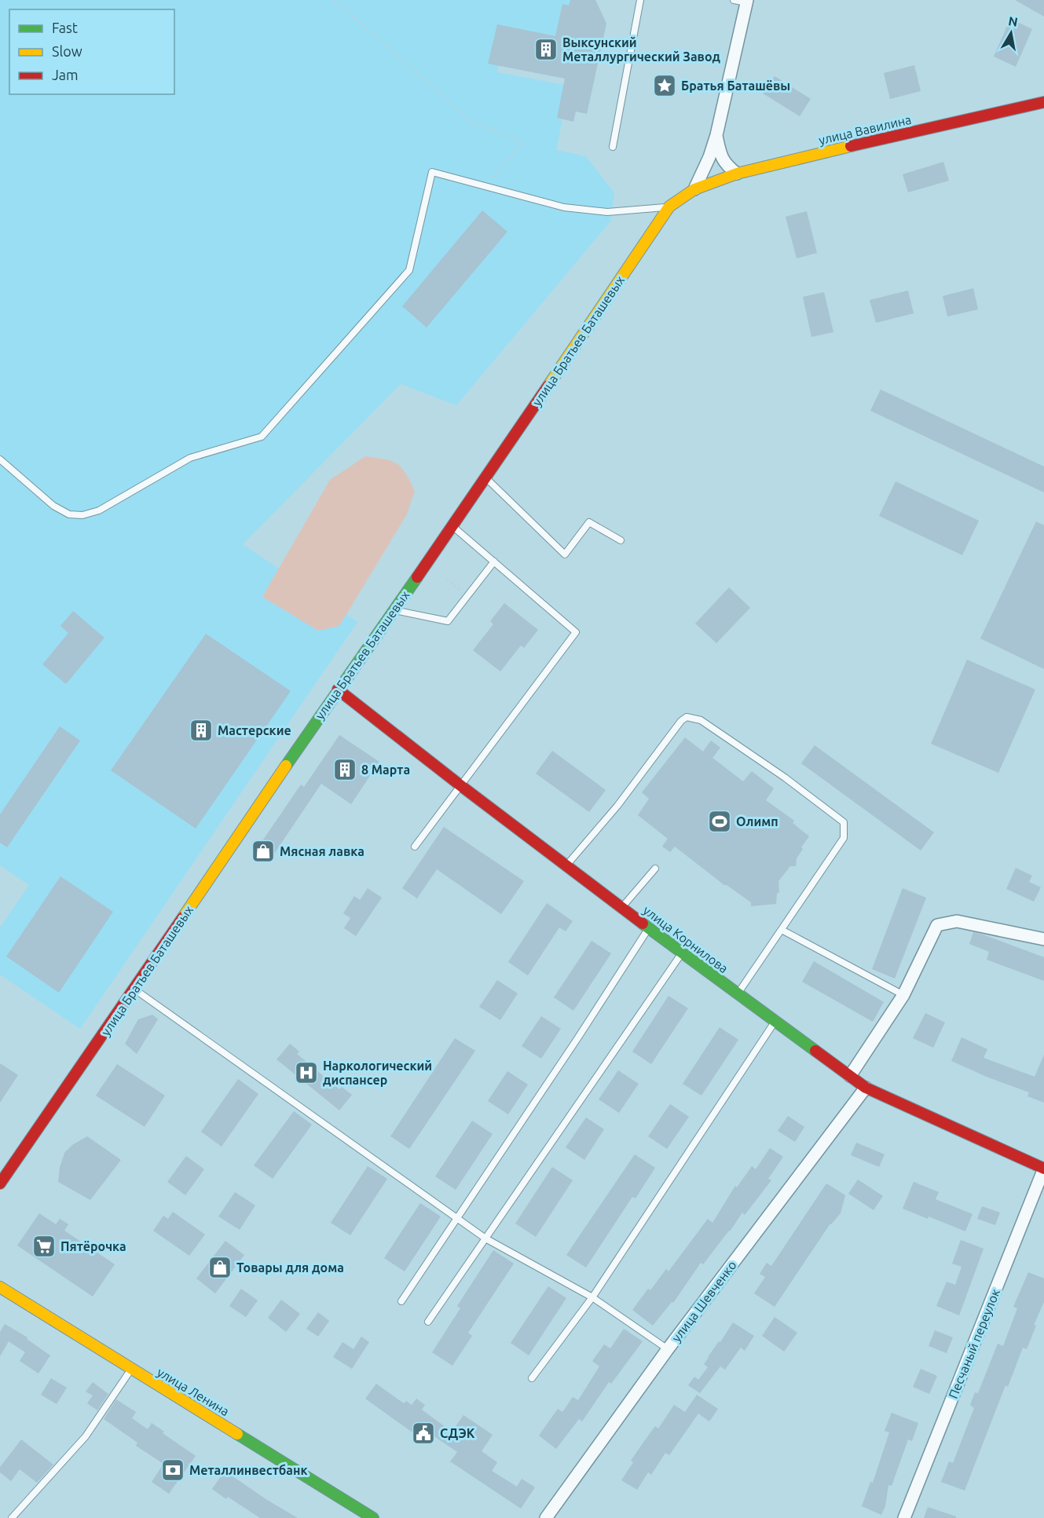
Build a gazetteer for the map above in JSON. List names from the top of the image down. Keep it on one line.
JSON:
{"streets":{"street":["улица Вавилина","улица Братьев Баташевых","улица Корнилова","улица Шевченко","Песчаный переулок","улица Ленина"]},"crossings":[["улица Вавилина","улица Братьев Баташевых"],["улица Братьев Баташевых","улица Корнилова"],["улица Корнилова","улица Шевченко"],["улица Корнилова","Песчаный переулок"]],"places":{"building":["Выксунский Металлургический Завод","Мастерские","8 Марта"],"place":["Братья Баташёвы"],"sports":["Олимп"],"shop":["Мясная лавка","Товары для дома"],"hospital":["Наркологический диспансер"],"supermarket":["Пятёрочка"],"public building":["СДЭК"],"bank":["Металлинвестбанк"]},"legend":["Fast","Slow","Jam"],"north":"top"}
